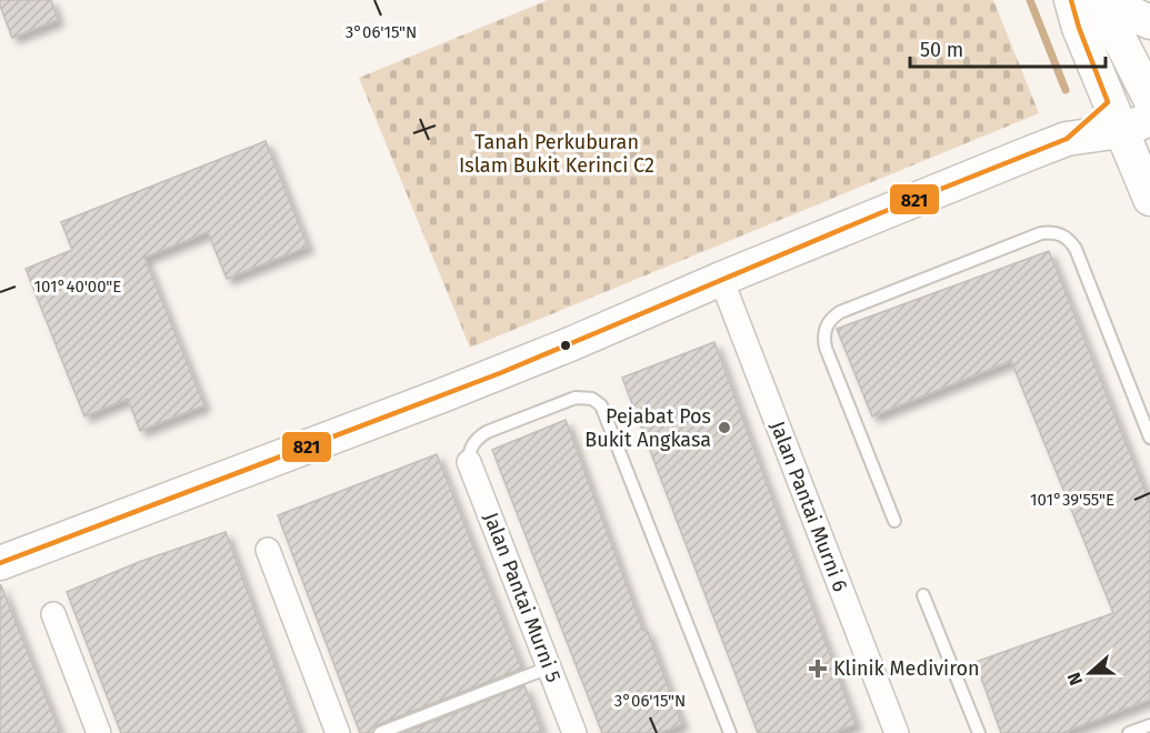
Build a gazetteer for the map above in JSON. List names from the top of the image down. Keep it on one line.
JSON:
{"streets":{"street":["Jalan Pantai Murni 6","Jalan Pantai Murni 5"]},"parks":["Tanah Perkuburan Islam Bukit Kerinci C2"],"places":{"other":["Pejabat Pos Bukit Angkasa"],"health":["Klinik Mediviron"]},"lines":["transit line 821"],"scale_bar":"50 m","north":"left","coordinates":["3°06'15\"N","101°40'00\"E","101°39'55\"E"]}
